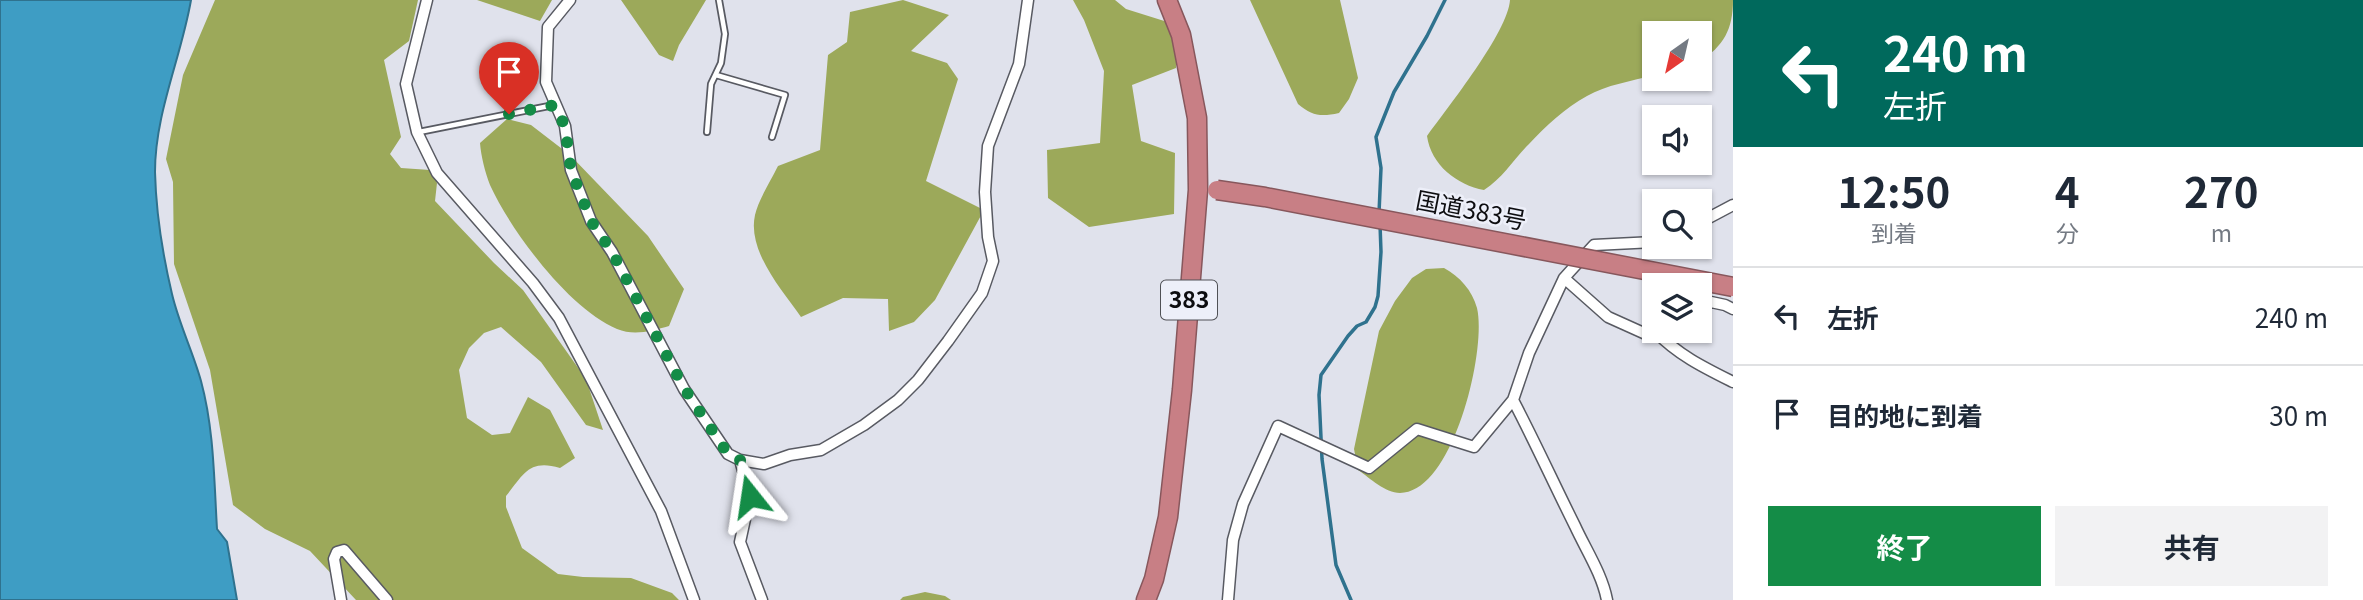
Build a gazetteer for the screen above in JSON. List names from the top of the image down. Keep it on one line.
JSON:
{"streets":{"highway":["国道383号","383"]},"crossings":[["国道383号","383"]],"north":"bottom left","page":{"turn":["240 m","左折"],"eta":["12:50","到着","4","分","270","m"],"list":[{"name":"左折","value":"240 m"},{"name":"目的地に到着","value":"30 m"}],"buttons":["終了","共有"]}}
